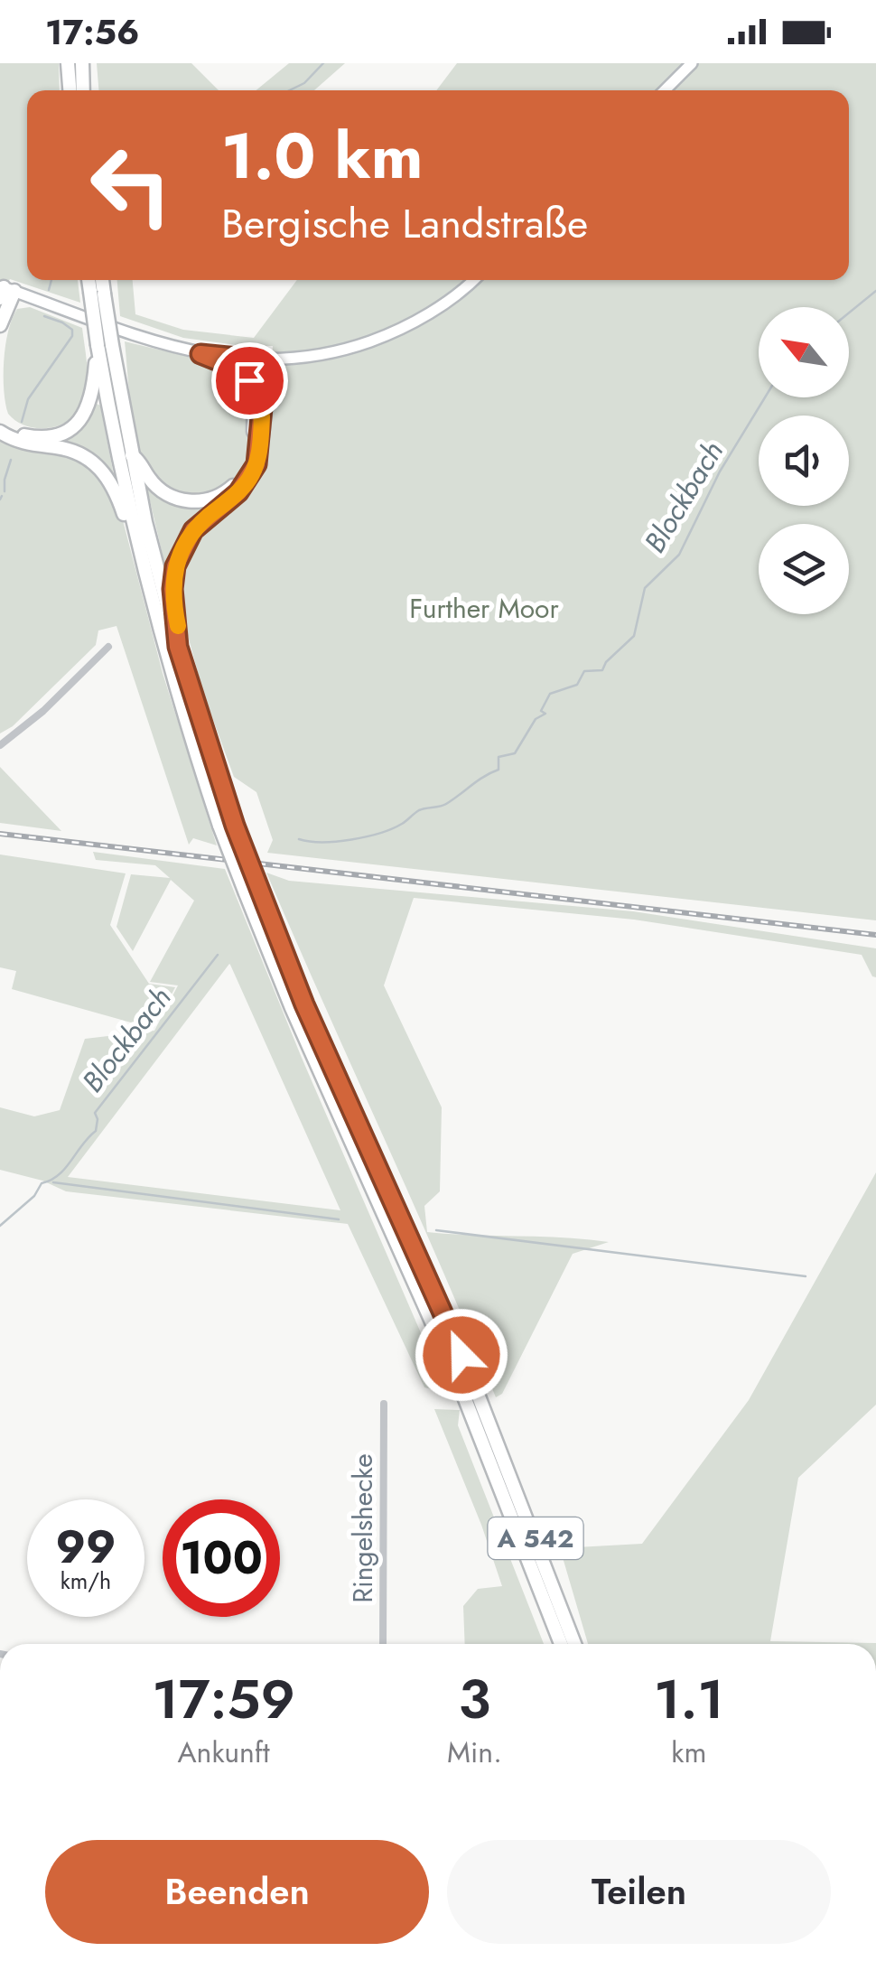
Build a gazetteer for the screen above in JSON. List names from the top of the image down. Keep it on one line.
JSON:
{"streets":{"highway":["A 542"],"street":["Ringelshecke"]},"water":["Blockbach"],"parks":["Further Moor"],"north":"top left","page":{"status":"17:56","turn":["1.0 km","Bergische Landstraße"],"speed":"99 km/h","limit":"100","eta":["17:59","Ankunft","3","Min.","1.1","km"],"buttons":["Beenden","Teilen"]}}
